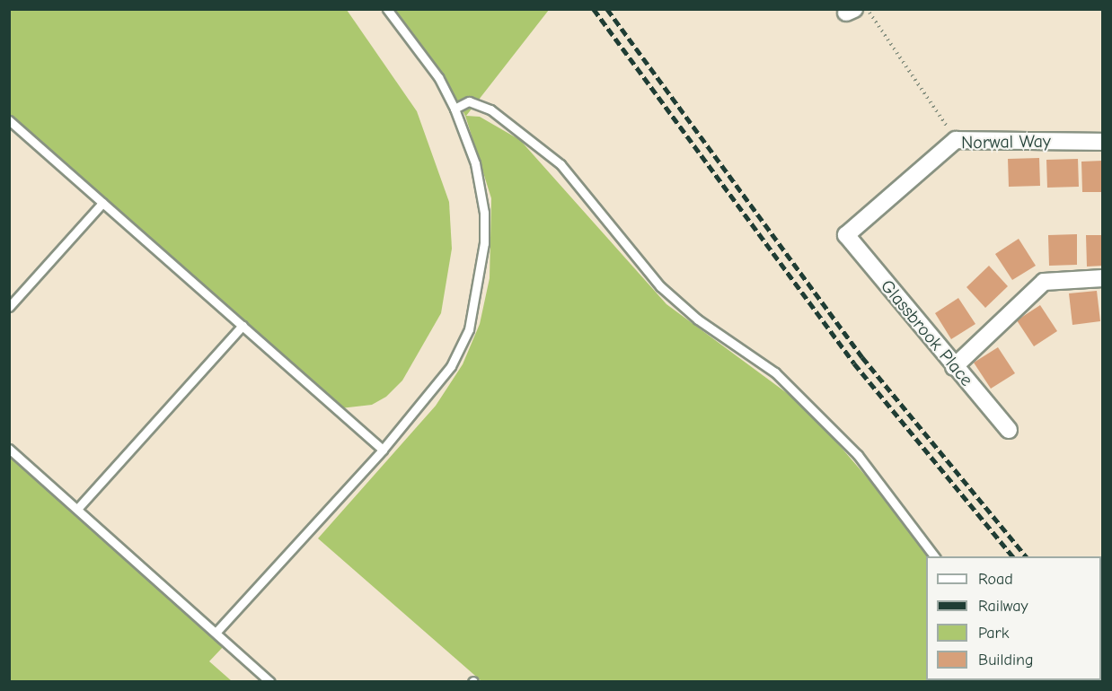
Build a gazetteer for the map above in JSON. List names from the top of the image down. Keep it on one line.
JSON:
{"streets":{"street":["Norwal Way","Glassbrook Place"]},"crossings":[["Norwal Way","Glassbrook Place"]],"legend":["Road","Railway","Park","Building"]}
